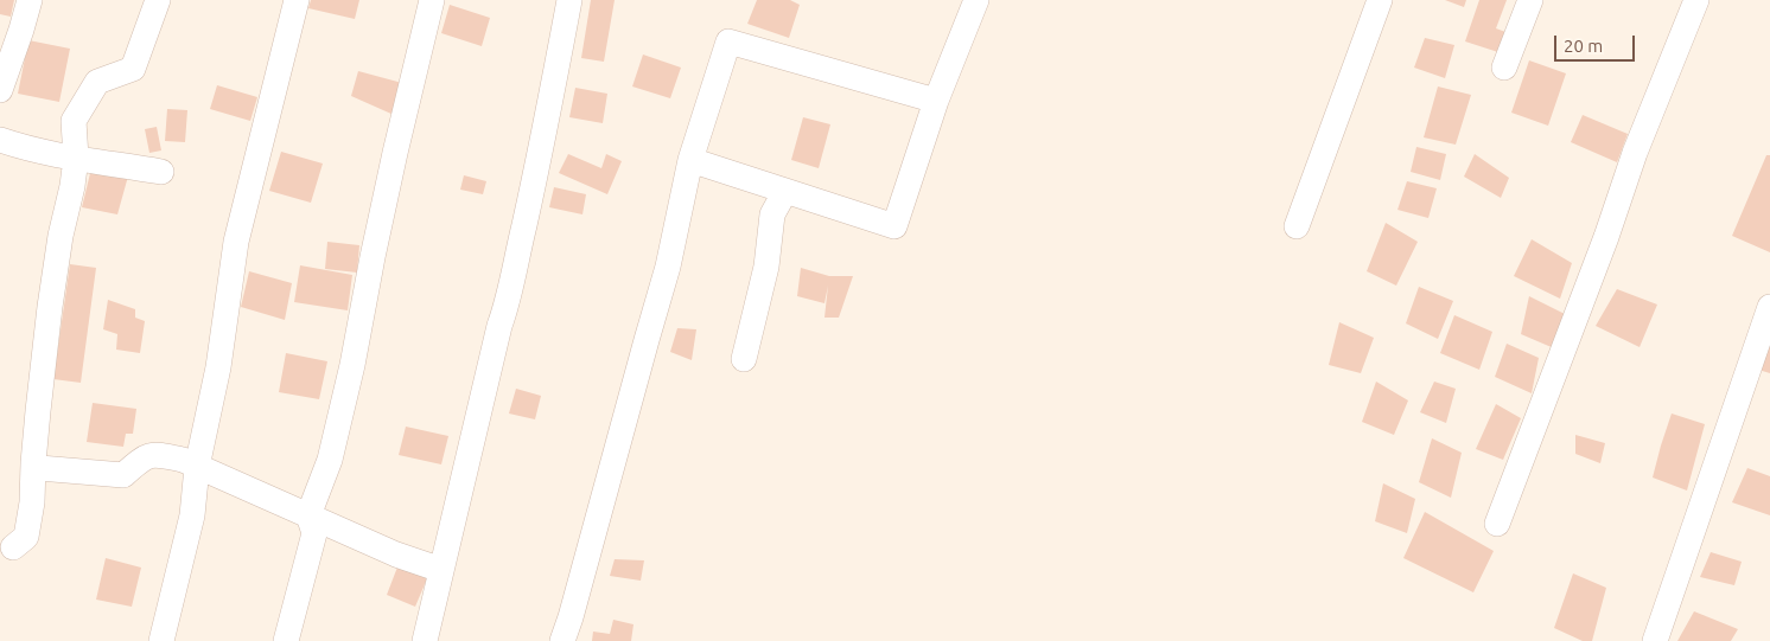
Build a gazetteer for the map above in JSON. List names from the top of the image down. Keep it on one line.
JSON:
{"scale_bar":"20 m"}
